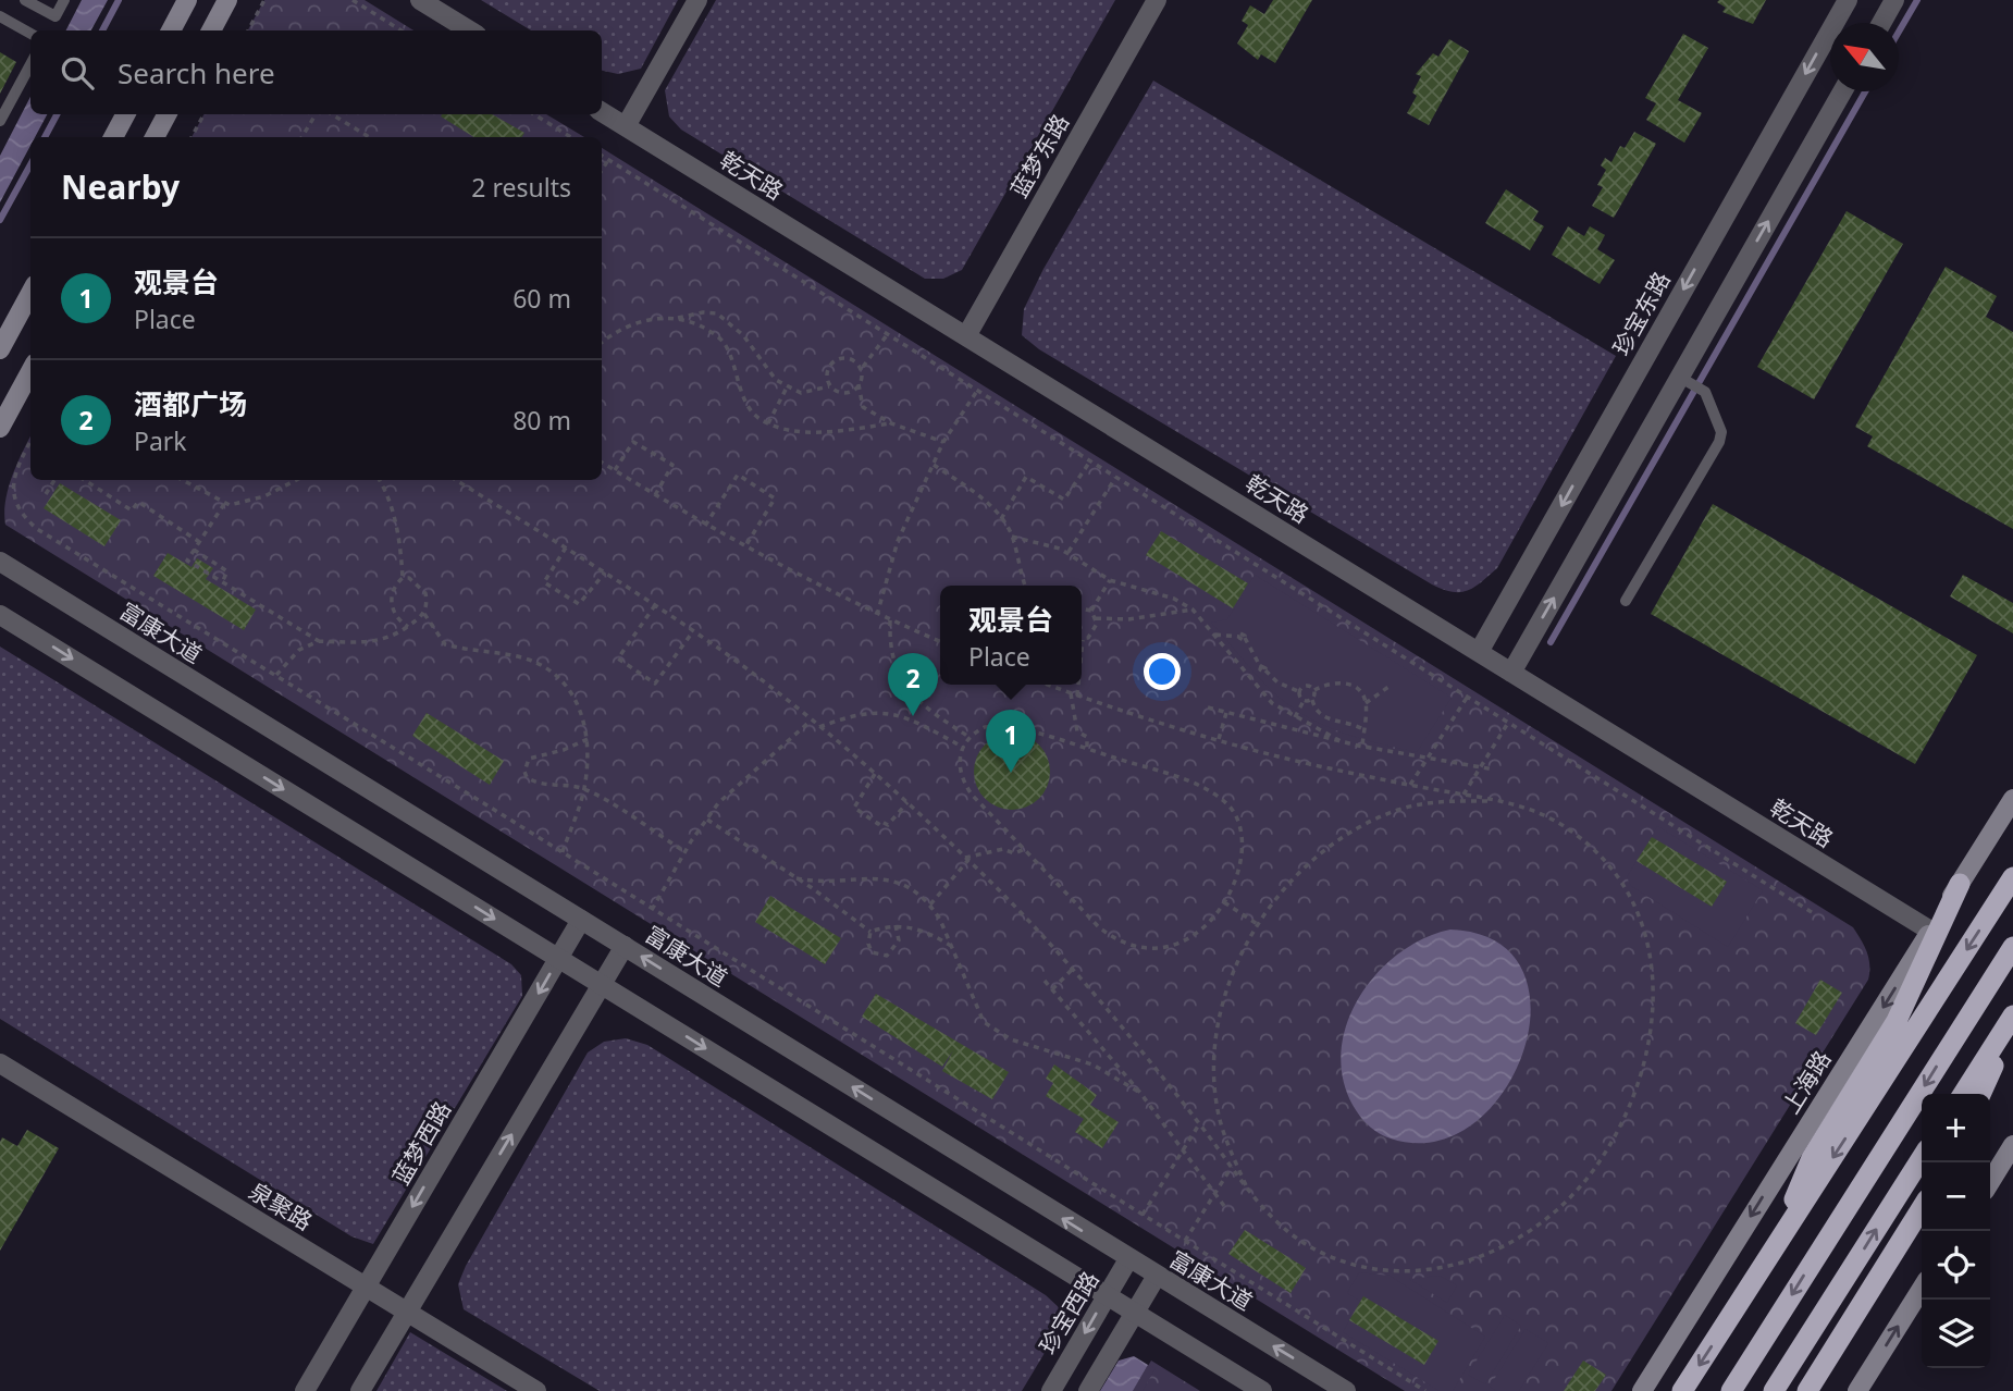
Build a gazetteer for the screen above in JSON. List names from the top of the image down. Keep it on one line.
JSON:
{"streets":{"main road":["上海路"],"street":["蓝梦东路","乾天路","珍宝东路","富康大道","蓝梦西路","泉聚路","珍宝西路"]},"crossings":[["蓝梦东路","乾天路"],["乾天路","珍宝东路"],["乾天路","上海路"],["富康大道","蓝梦西路"],["富康大道","珍宝西路"],["蓝梦西路","泉聚路"]],"one_way":["上海路"],"north":"top left","page":{"search":"Search here","heading":["Nearby","2 results"],"list":[{"mark":"1","name":"观景台","note":"Place","value":"60 m"},{"mark":"2","name":"酒都广场","note":"Park","value":"80 m"}],"popup":["观景台","Place"],"pins":["2","1"],"map_buttons":["+","−"]}}
